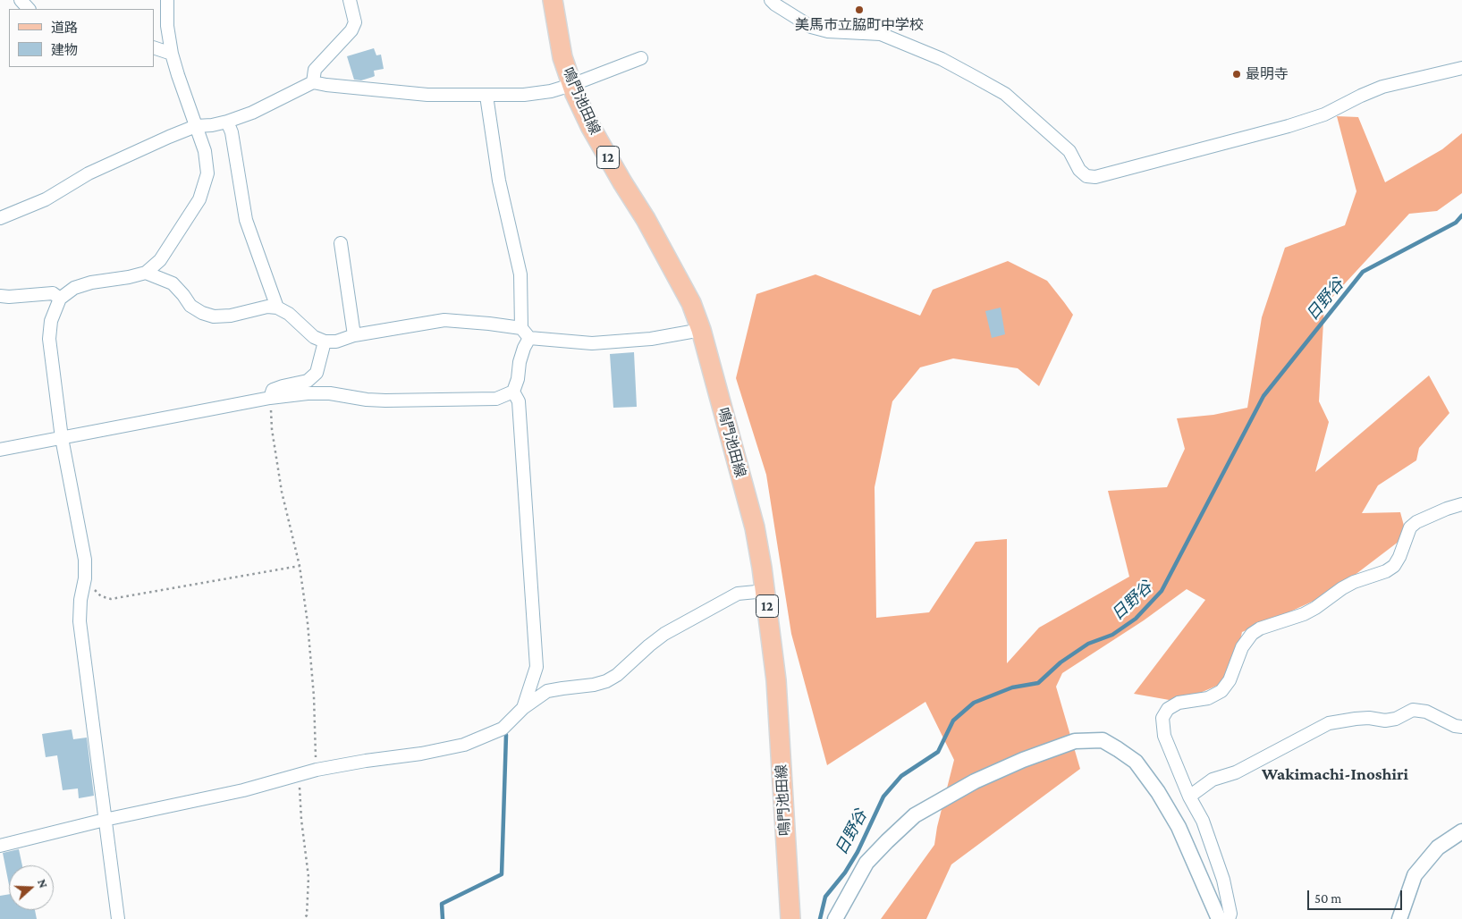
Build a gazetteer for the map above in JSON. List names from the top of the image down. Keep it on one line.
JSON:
{"streets":{"main road":["鳴門池田線","12"]},"districts":["Wakimachi-Inoshiri"],"water":["日野谷"],"places":["美馬市立脇町中学校","最明寺"],"legend":["道路","建物"],"scale_bar":"50 m","north":"right"}
